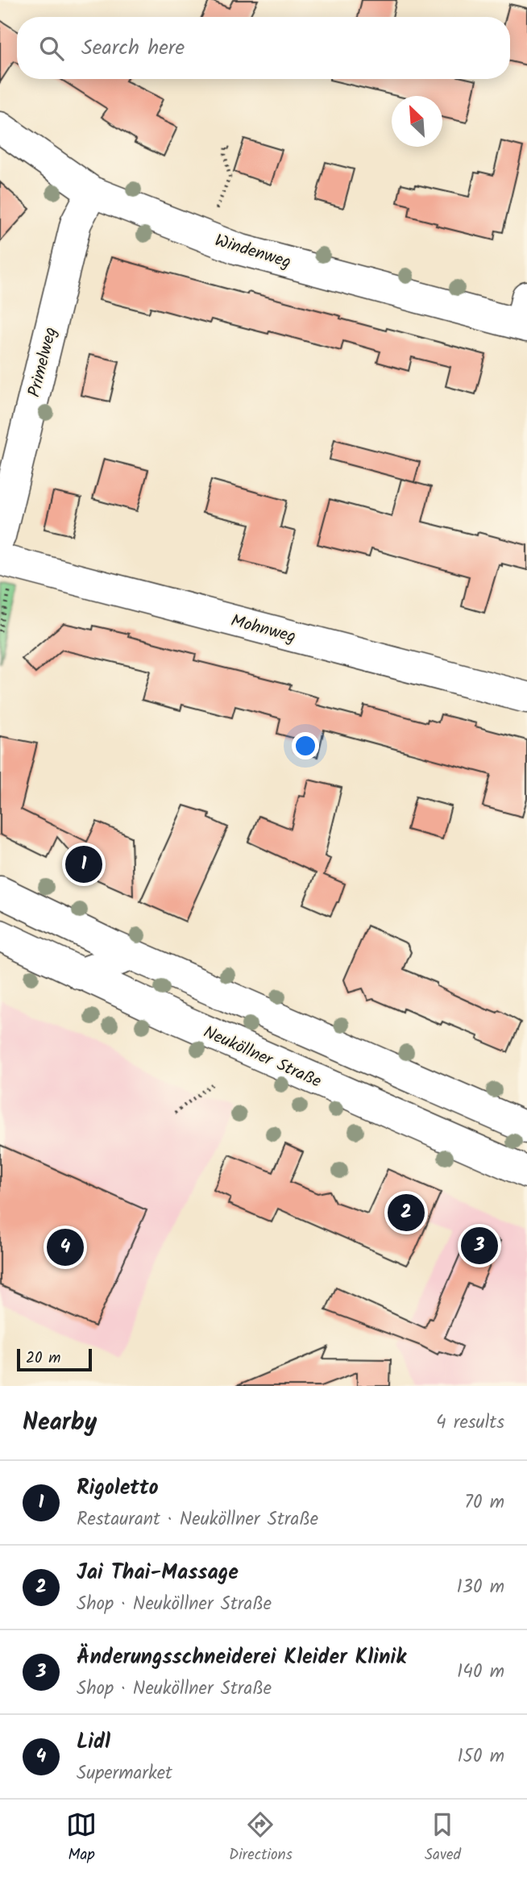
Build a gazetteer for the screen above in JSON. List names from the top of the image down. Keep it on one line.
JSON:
{"streets":{"street":["Windenweg","Primelweg","Mohnweg","Neuköllner Straße"]},"crossings":[["Windenweg","Primelweg"]],"scale_bar":"20 m","north":"top left","page":{"search":"Search here","pins":["1","2","3","4"],"scale":"20 m","heading":["Nearby","4 results"],"list":[{"mark":"1","name":"Rigoletto","note":"Restaurant · Neuköllner Straße","value":"70 m"},{"mark":"2","name":"Jai Thai-Massage","note":"Shop · Neuköllner Straße","value":"130 m"},{"mark":"3","name":"Änderungsschneiderei Kleider Klinik","note":"Shop · Neuköllner Straße","value":"140 m"},{"mark":"4","name":"Lidl","note":"Supermarket","value":"150 m"}],"nav":["Map","Directions","Saved"]}}
